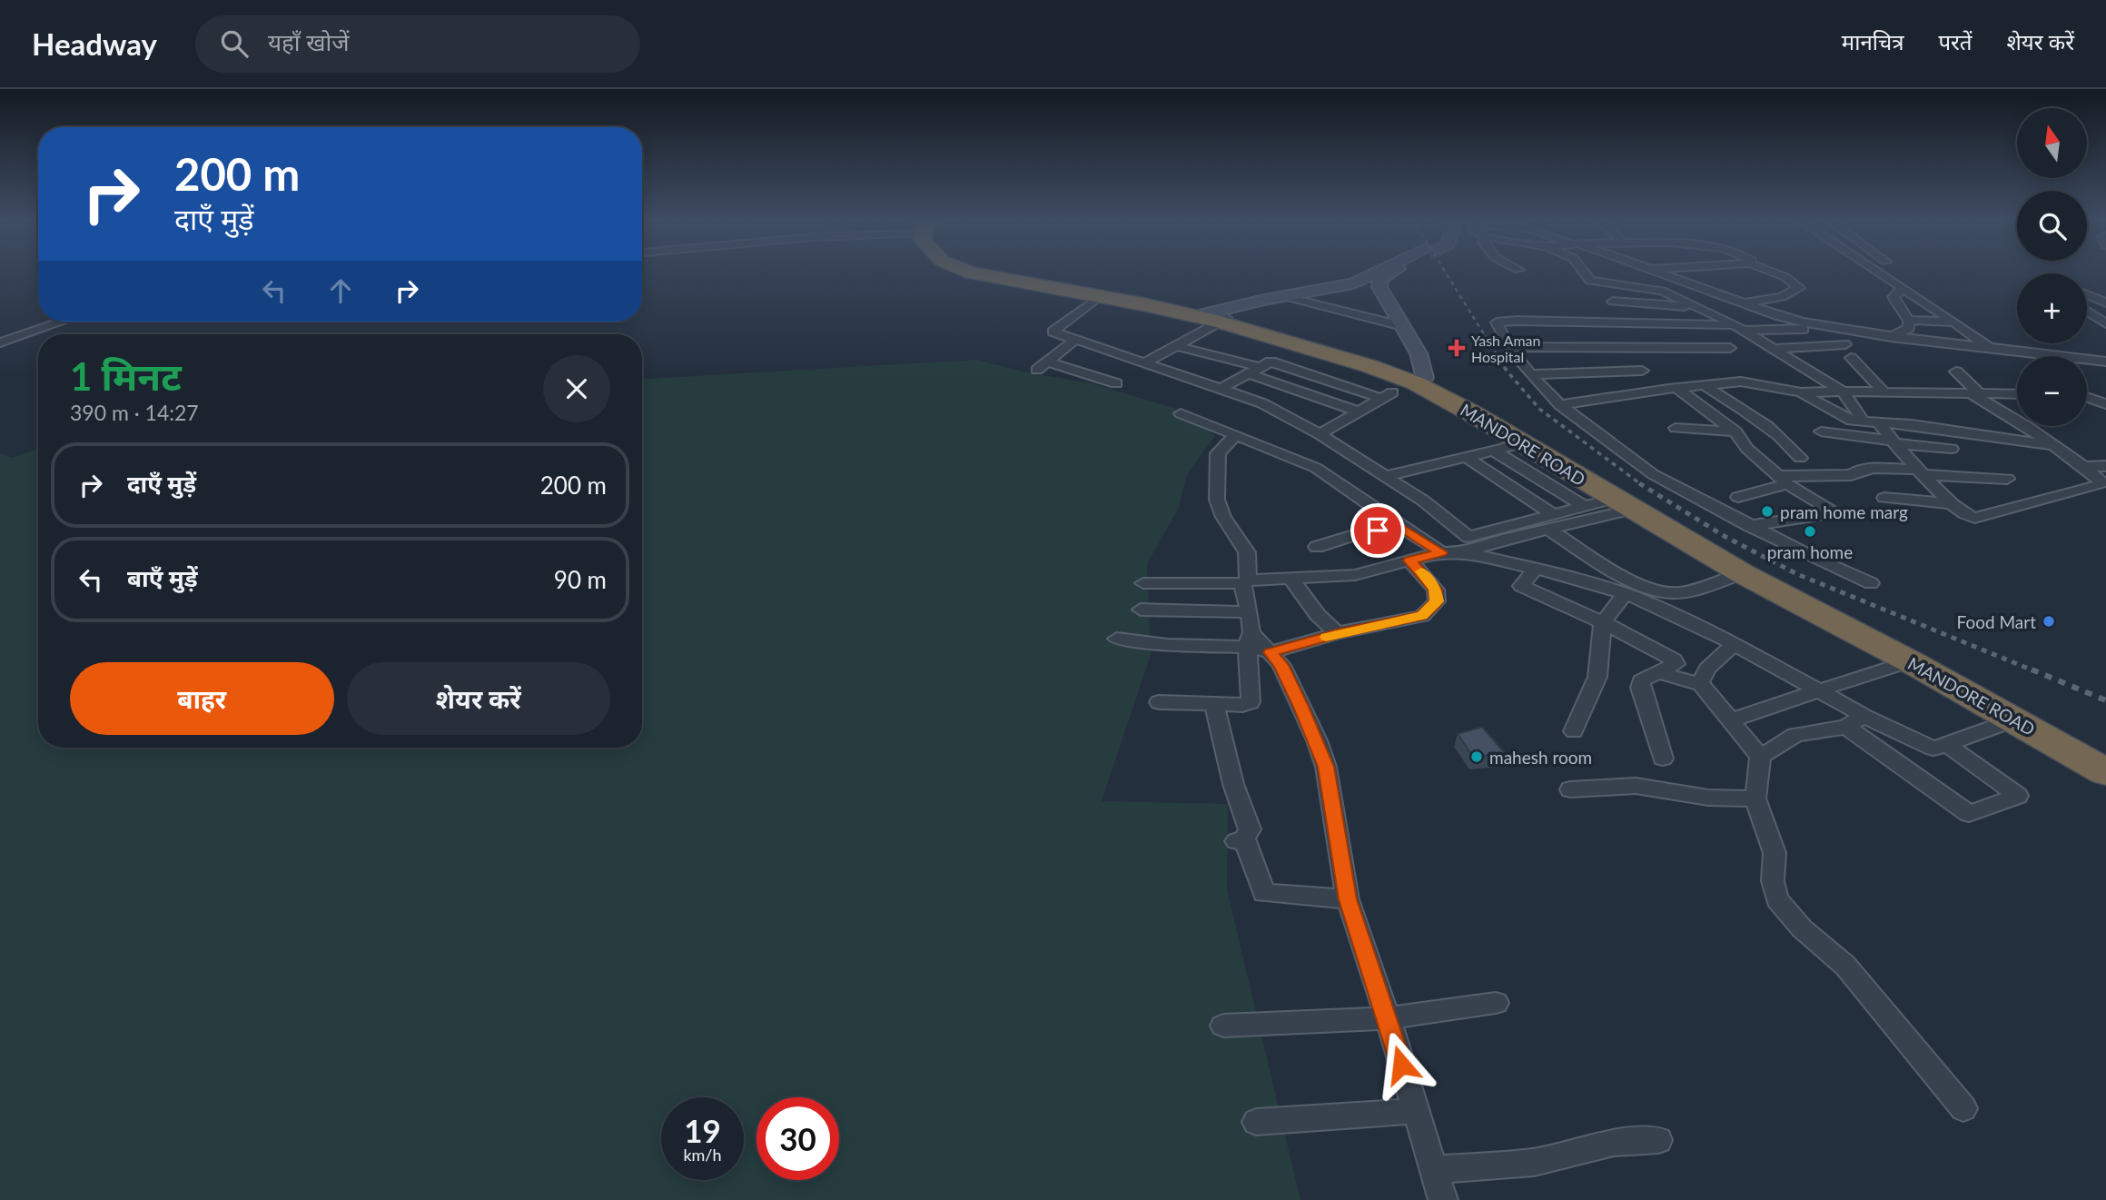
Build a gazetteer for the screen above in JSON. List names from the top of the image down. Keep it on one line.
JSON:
{"streets":{"highway":["MANDORE ROAD"]},"places":{"health":["Yash Aman Hospital"],"other":["pram home marg","pram home","Food Mart","mahesh room"]},"north":"top","page":{"header":"Headway","search":"यहाँ खोजें","nav":["मानचित्र","परतें","शेयर करें"],"map_buttons":["+","−"],"turn":["200 m","दाएँ मुड़ें"],"heading":["1 मिनट","390 m · 14:27"],"list":[{"name":"दाएँ मुड़ें","value":"200 m"},{"name":"बाएँ मुड़ें","value":"90 m"}],"buttons":["बाहर","शेयर करें"],"speed":"19 km/h","limit":"30"}}
